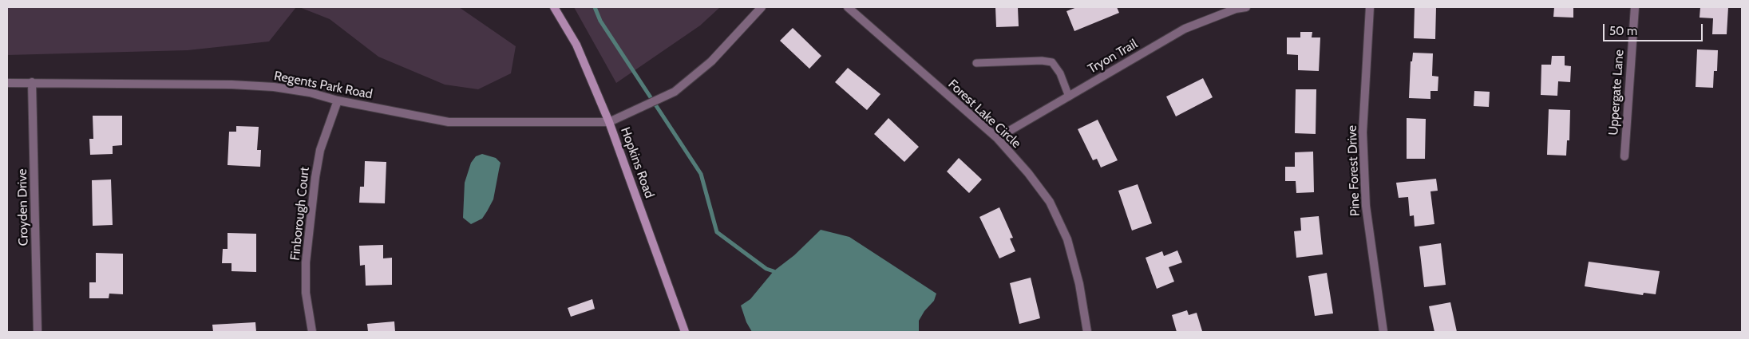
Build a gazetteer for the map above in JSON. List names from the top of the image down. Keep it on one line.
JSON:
{"streets":{"main road":["Hopkins Road"],"street":["Tryon Trail","Regents Park Road","Uppergate Lane","Forest Lake Circle","Pine Forest Drive","Croyden Drive","Finborough Court"]},"crossings":[["Tryon Trail","Forest Lake Circle"],["Regents Park Road","Hopkins Road"],["Regents Park Road","Croyden Drive"],["Regents Park Road","Finborough Court"]],"scale_bar":"50 m"}
